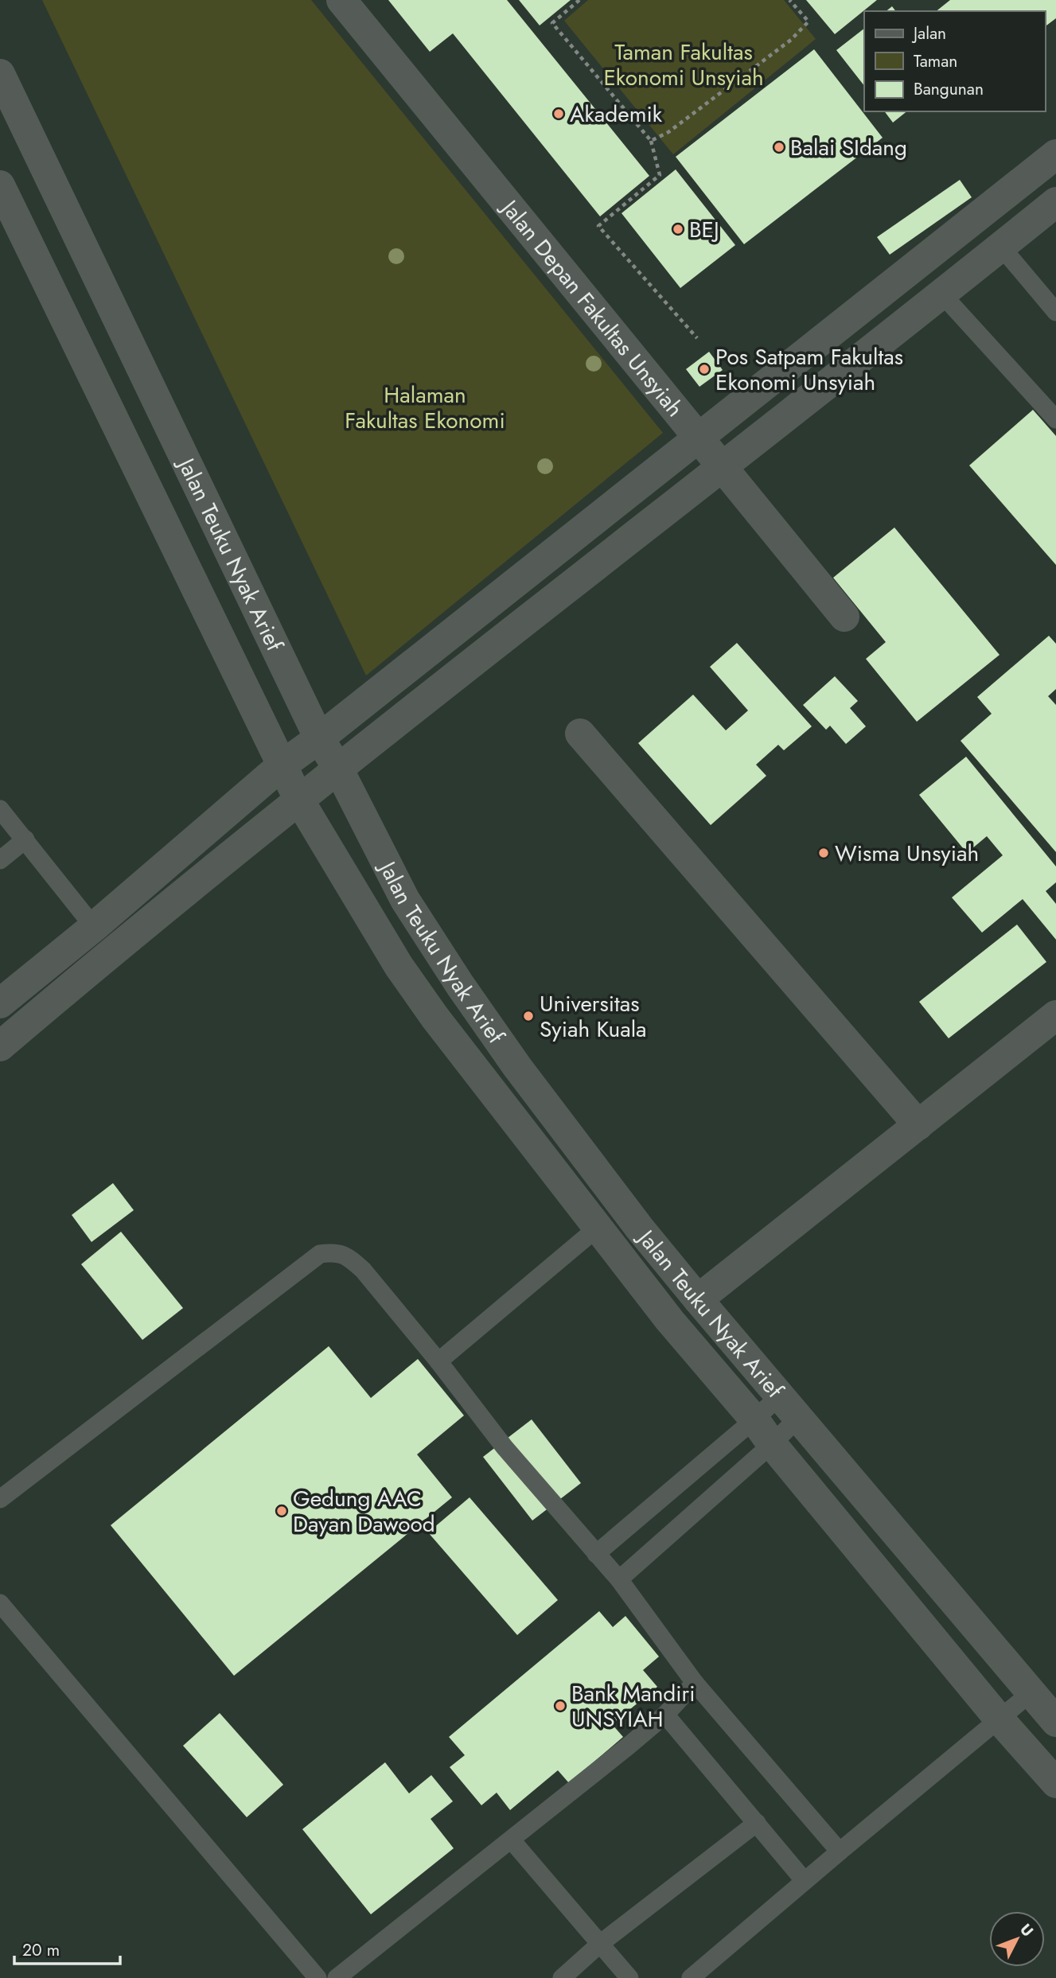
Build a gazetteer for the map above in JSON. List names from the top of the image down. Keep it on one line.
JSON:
{"streets":{"street":["Jalan Depan Fakultas Unsyiah","Jalan Teuku Nyak Arief"]},"parks":["Taman Fakultas Ekonomi Unsyiah","Halaman Fakultas Ekonomi"],"places":["Akademik","Balai SIdang","BEJ","Pos Satpam Fakultas Ekonomi Unsyiah","Wisma Unsyiah","Universitas Syiah Kuala","Gedung AAC Dayan Dawood","Bank Mandiri UNSYIAH"],"legend":["Jalan","Taman","Bangunan"],"scale_bar":"20 m","north":"top right"}
